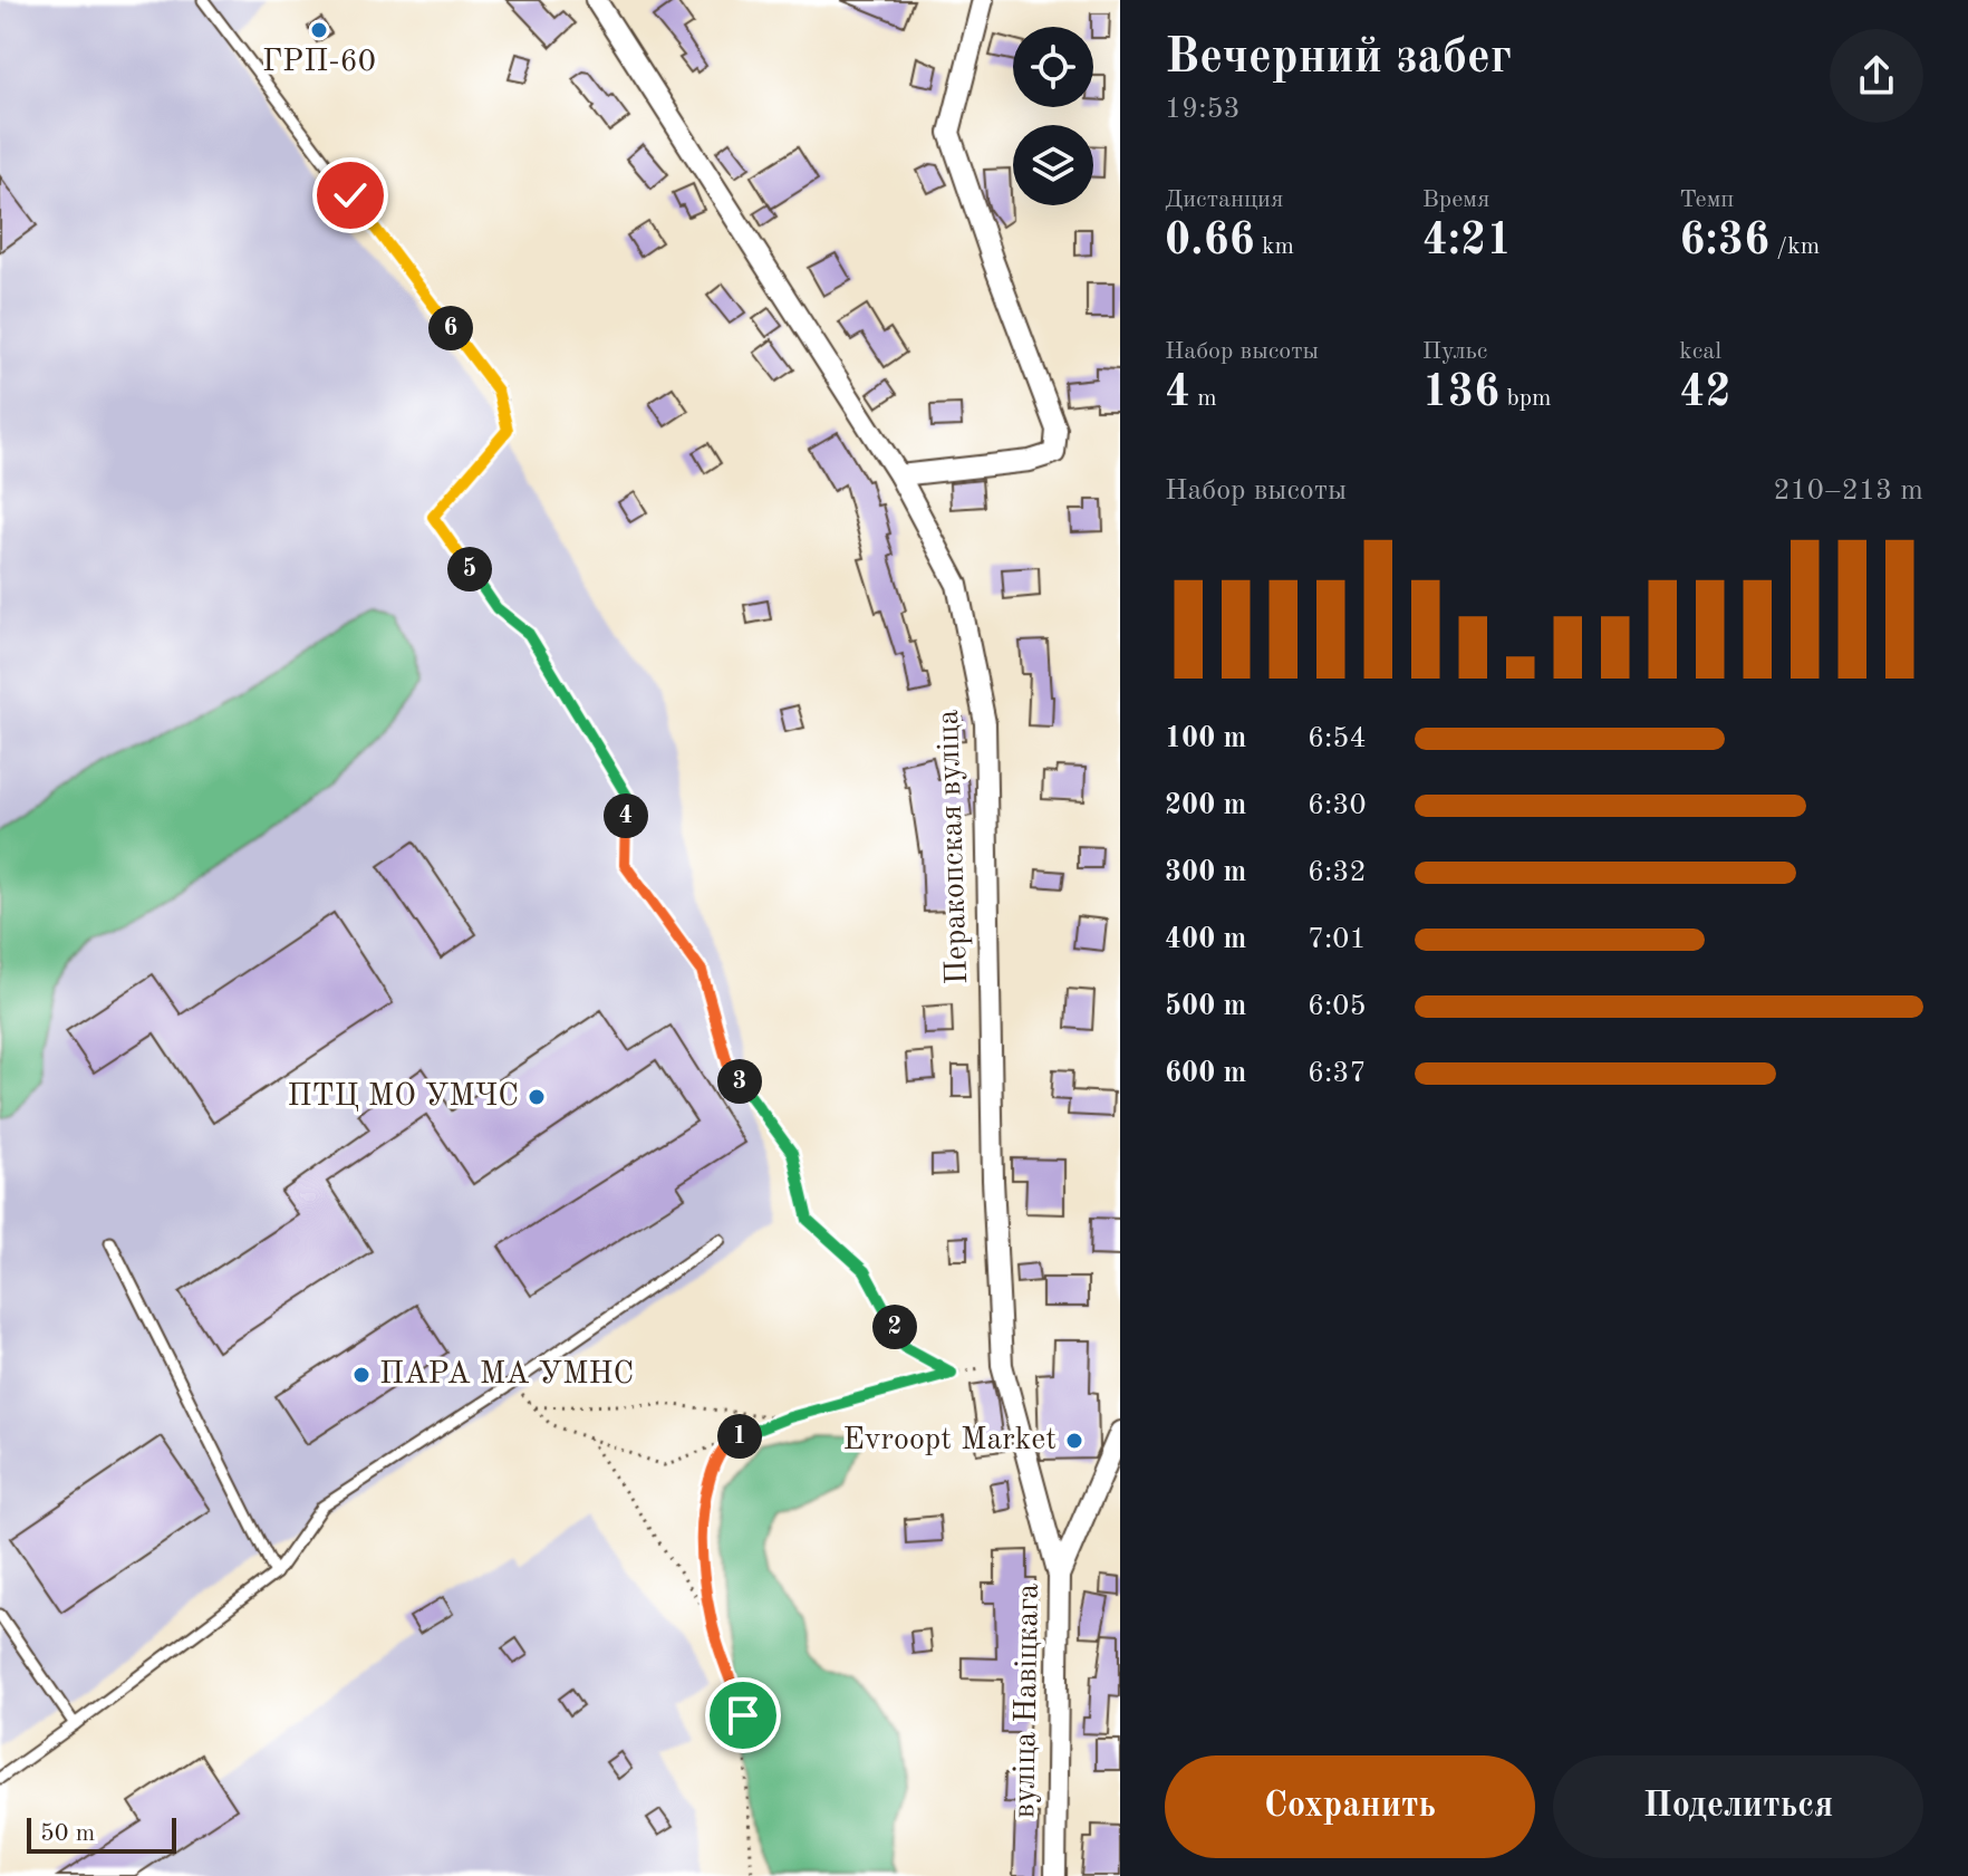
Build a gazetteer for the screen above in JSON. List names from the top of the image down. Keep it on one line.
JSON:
{"streets":{"street":["Перакопская вуліца","вуліца Навіцкага"]},"crossings":[["Перакопская вуліца","вуліца Навіцкага"]],"places":["ГРП-60","ПТЦ МО УМЧС","ПАРА МА УМНС","Evroopt Market"],"scale_bar":"50 m","page":{"heading":["Вечерний забег","19:53"],"stats":[["Дистанция","0.66 km"],["Время","4:21"],["Темп","6:36 /km"],["Набор высоты","4 m"],["Пульс","136 bpm"],["kcal","42"]],"pins":["6","5","4","3","2","1"],"chart":["Набор высоты","210–213 m"],"list":[{"name":"100 m","note":"6:54"},{"name":"200 m","note":"6:30"},{"name":"300 m","note":"6:32"},{"name":"400 m","note":"7:01"},{"name":"500 m","note":"6:05"},{"name":"600 m","note":"6:37"}],"buttons":["Сохранить","Поделиться"],"scale":"50 m"}}
